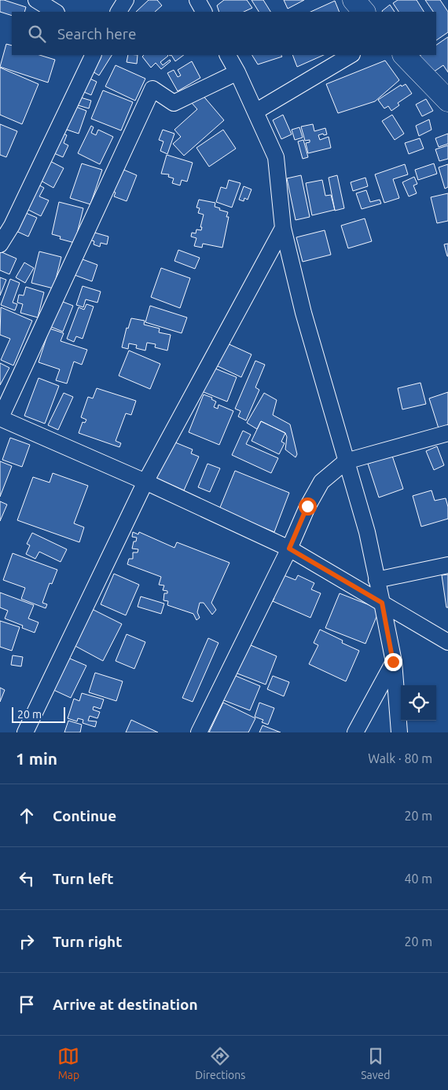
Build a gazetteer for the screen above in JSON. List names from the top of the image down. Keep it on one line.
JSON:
{"scale_bar":"20 m","page":{"search":"Search here","scale":"20 m","heading":["1 min","Walk · 80 m"],"list":[["Continue","20 m"],["Turn left","40 m"],["Turn right","20 m"],"Arrive at destination"],"nav":["Map","Directions","Saved"]}}
